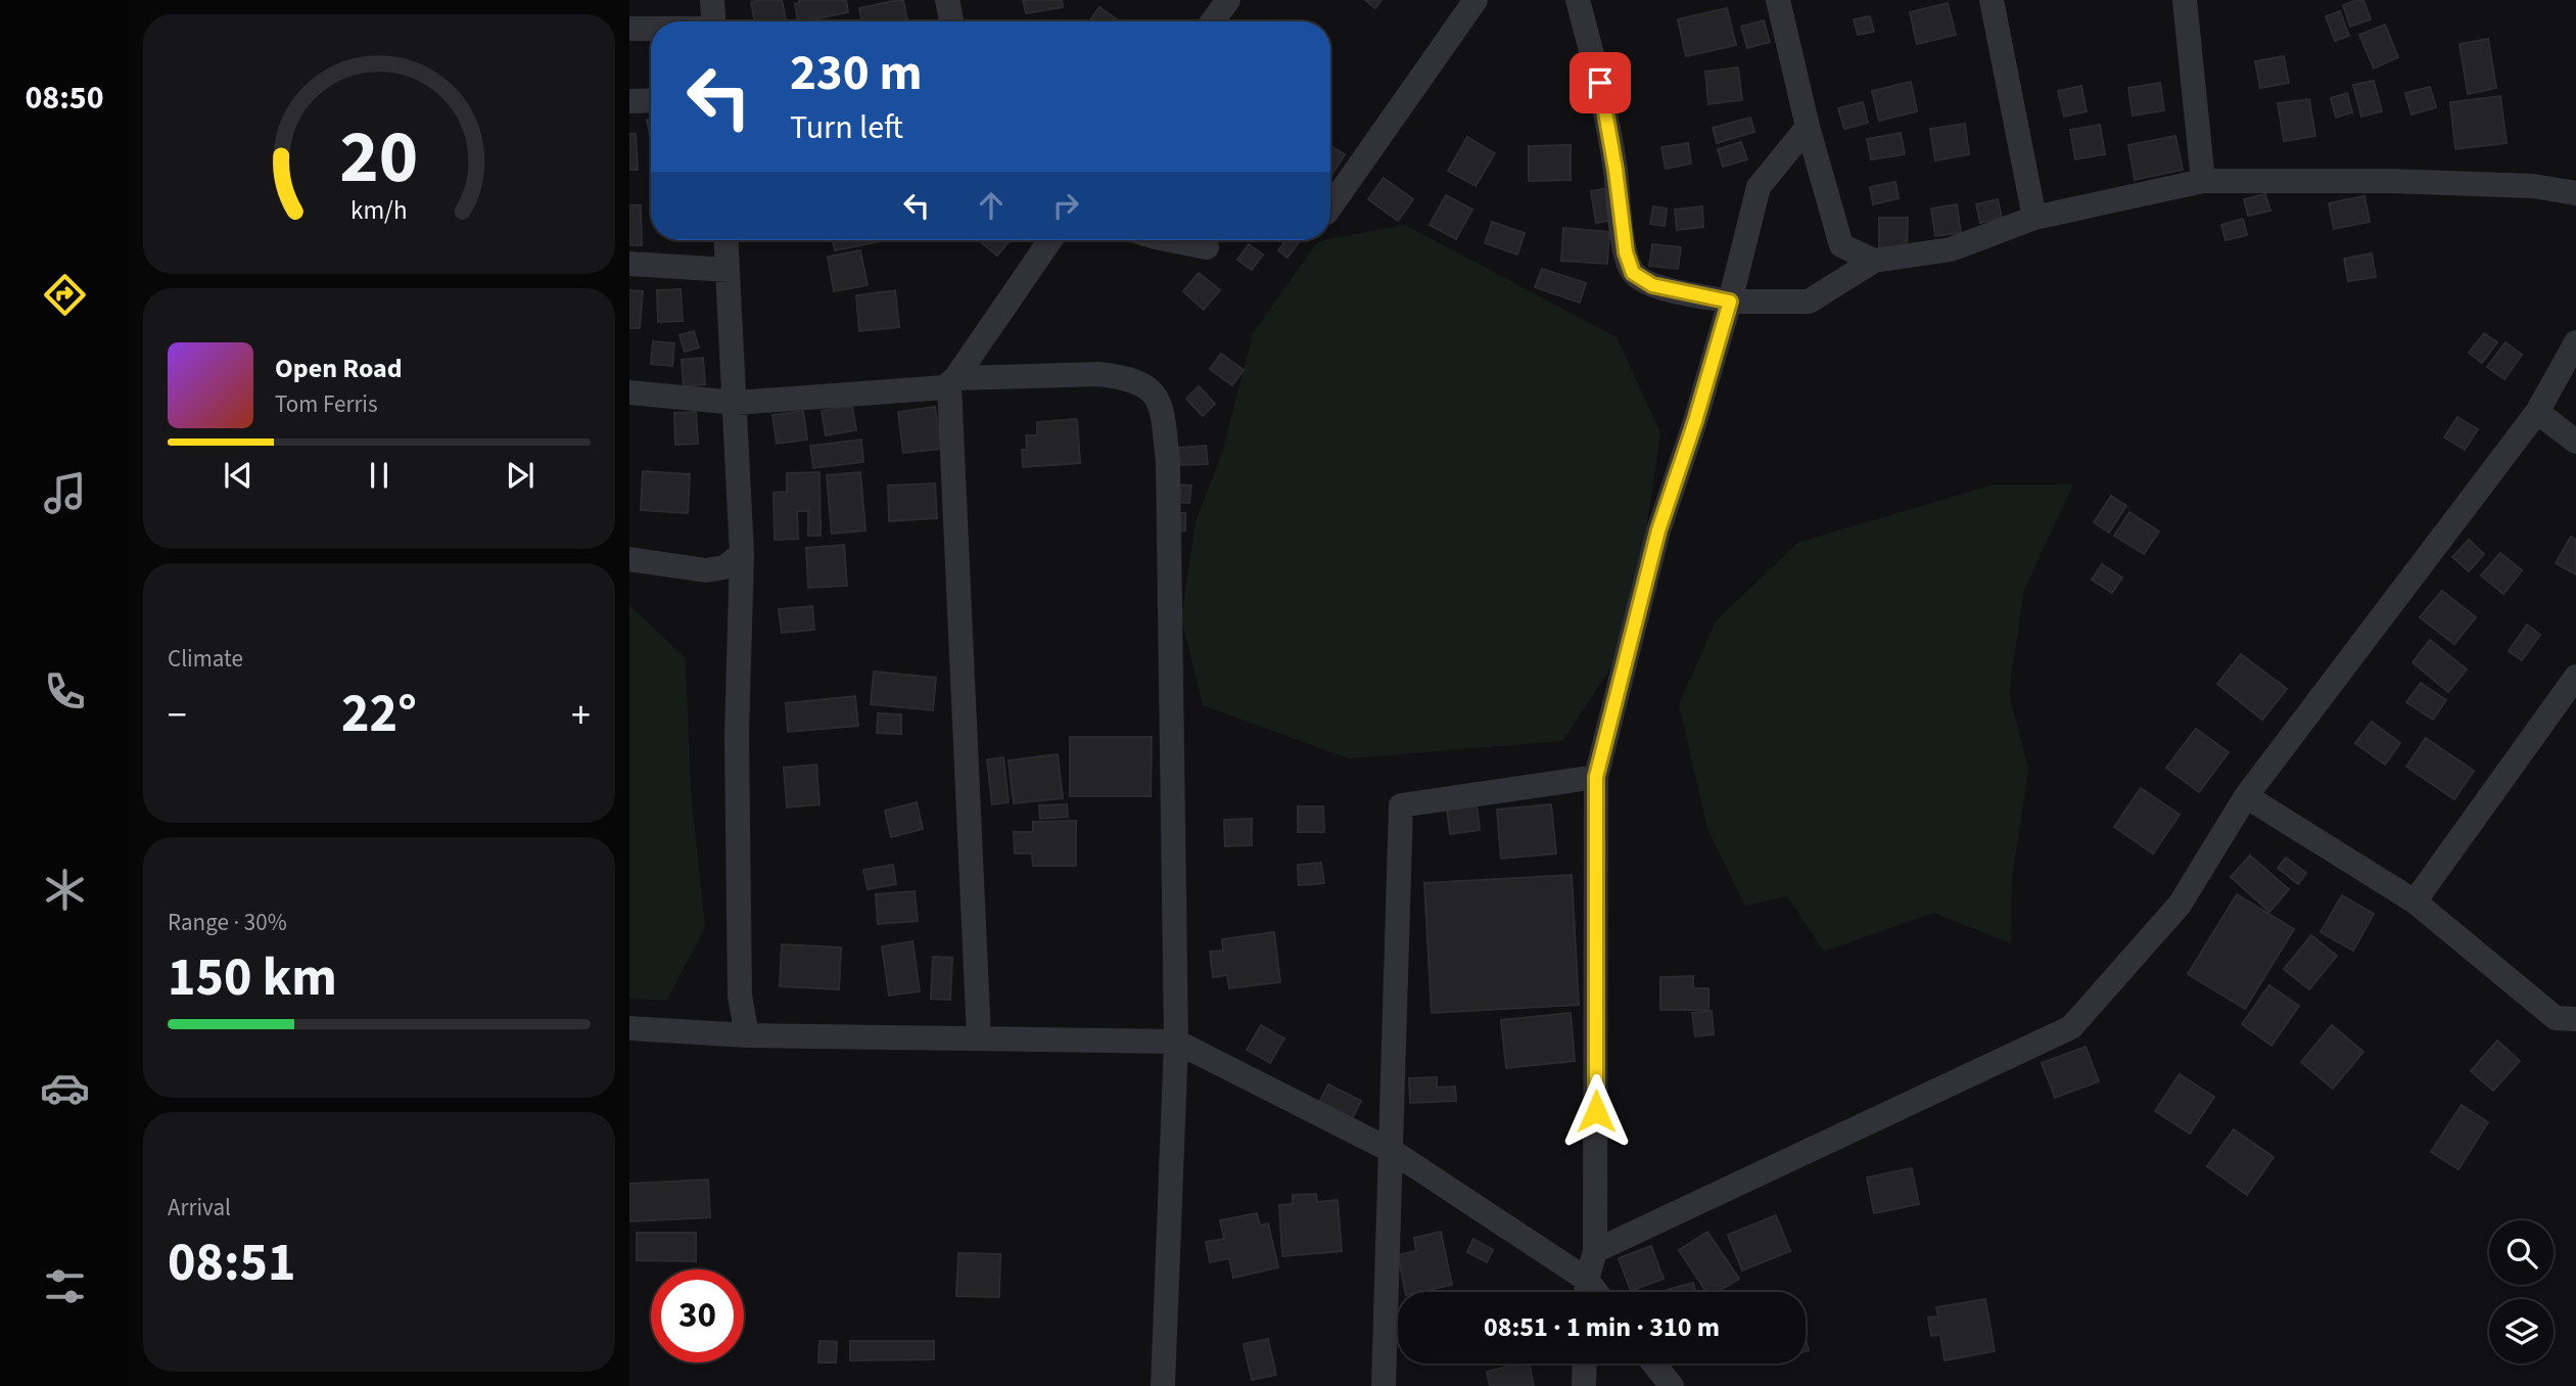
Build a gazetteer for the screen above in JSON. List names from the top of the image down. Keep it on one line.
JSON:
{"page":{"tabs":"08:50","turn":["230 m","Turn left"],"song":["Open Road","Tom Ferris"],"tile":["Climate",["Range · 30%","150 km"],["Arrival","08:51"]],"heat":["−","22°","+"],"limit":"30","trip":"08:51 · 1 min · 310 m","gauge":["20","km/h"]}}
